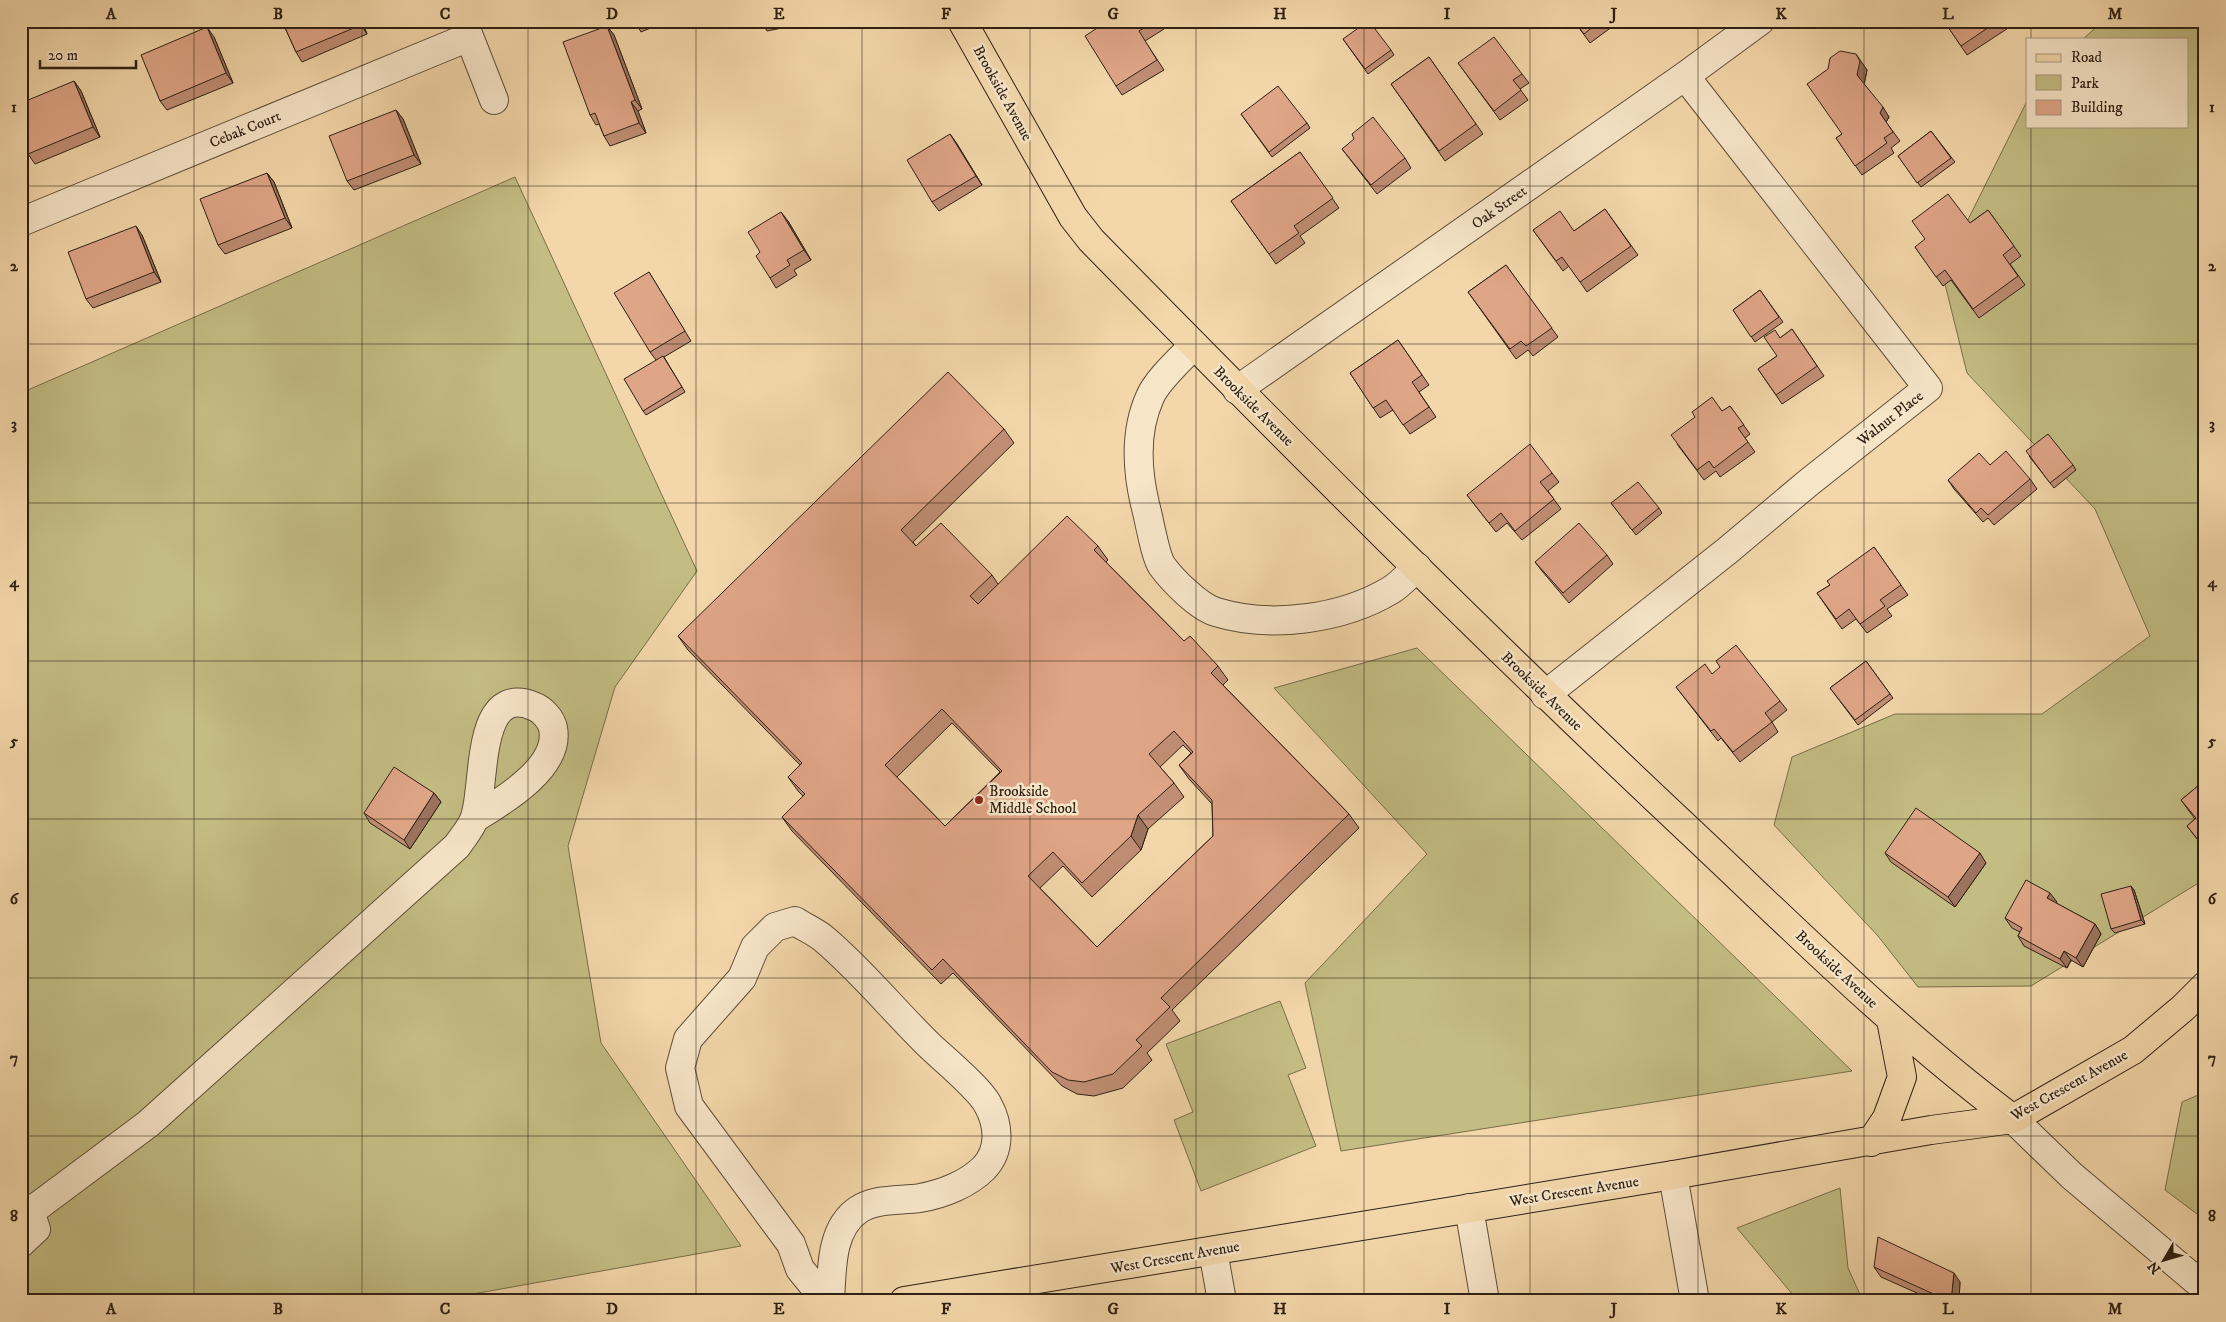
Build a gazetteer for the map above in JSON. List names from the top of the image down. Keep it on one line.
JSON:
{"streets":{"main road":["Brookside Avenue","West Crescent Avenue"],"street":["Cebak Court","Oak Street","Walnut Place"]},"crossings":[["Brookside Avenue","Oak Street"],["Brookside Avenue","Walnut Place"],["Brookside Avenue","West Crescent Avenue"],["Oak Street","Walnut Place"]],"places":["Brookside Middle School"],"legend":["Road","Park","Building"],"scale_bar":"20 m","north":"bottom left","grid":{"columns":["A","B","C","D","E","F","G","H","I","J","K","L","M"],"rows":["1","2","3","4","5","6","7","8"]}}
